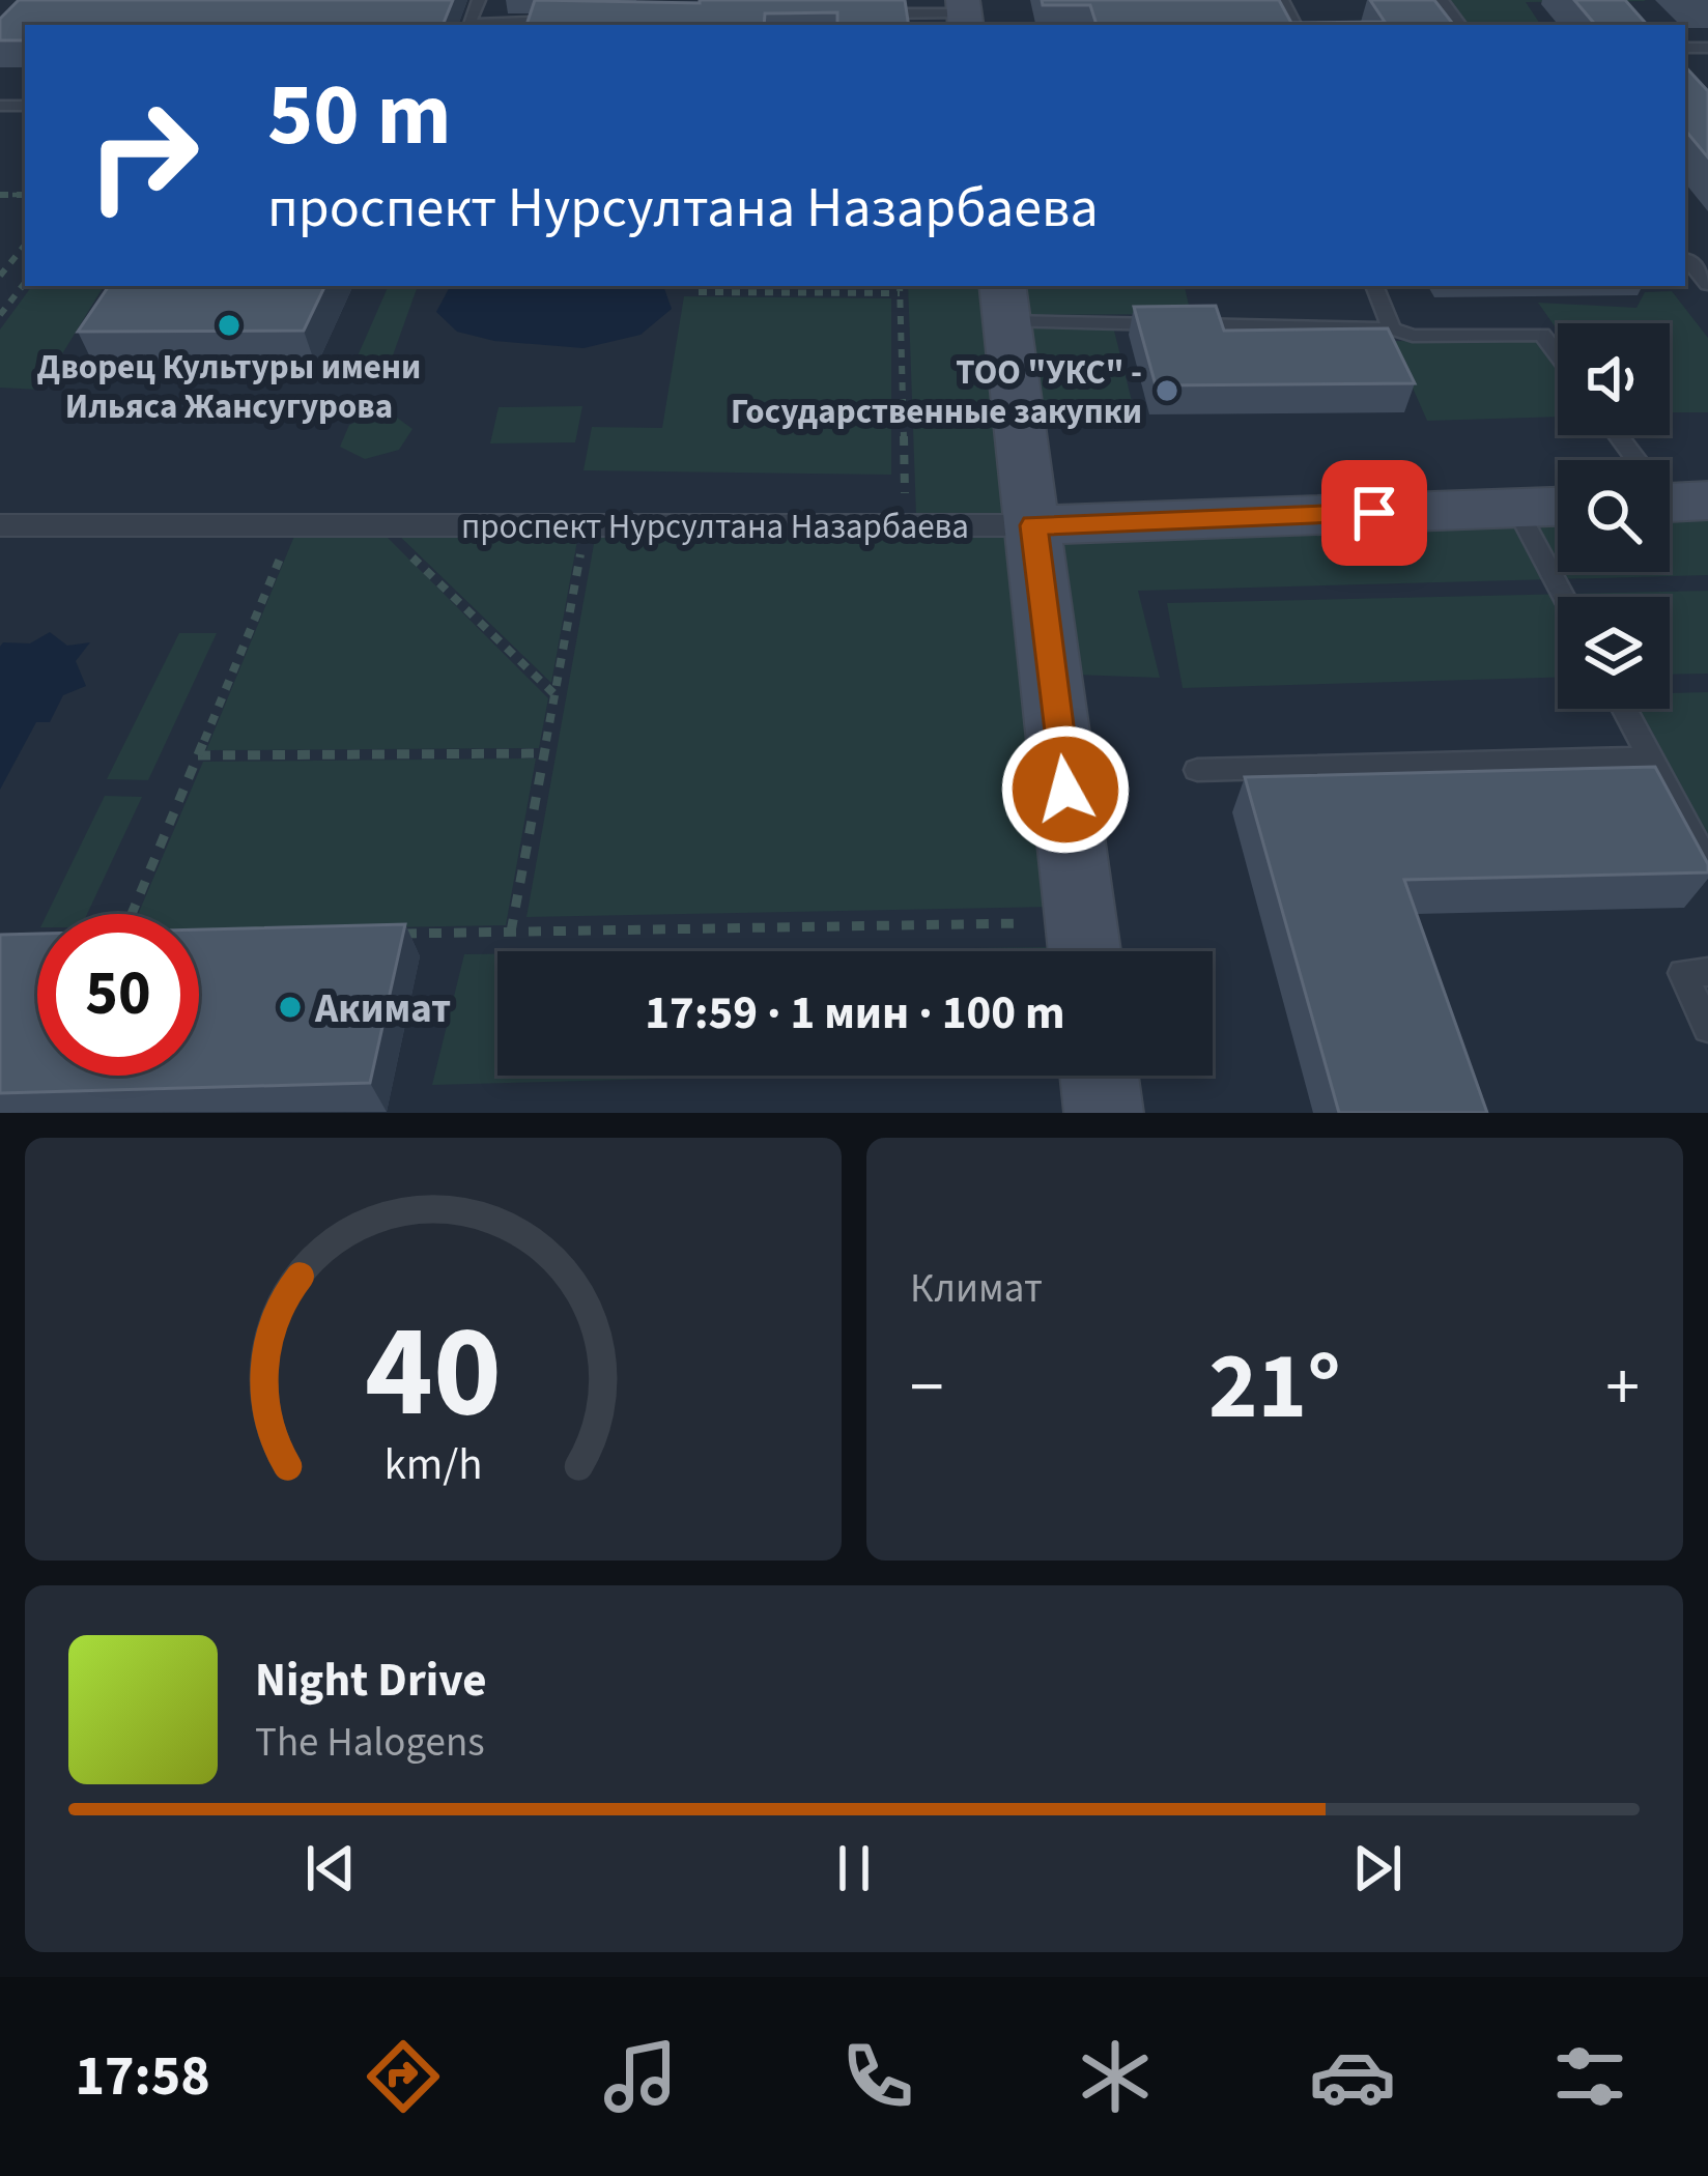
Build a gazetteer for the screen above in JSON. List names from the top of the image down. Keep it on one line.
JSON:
{"streets":{"main road":["проспект Нурсултана Назарбаева"]},"places":["Дворец Культуры имени Ильяса Жансугурова","ТОО \"УКС\" - Государственные закупки","Акимат"],"page":{"turn":["50 m","проспект Нурсултана Назарбаева"],"limit":"50","trip":"17:59 · 1 мин · 100 m","tile":"Климат","heat":["−","21°","+"],"song":["Night Drive","The Halogens"],"tabs":"17:58","gauge":["40","km/h"]}}
